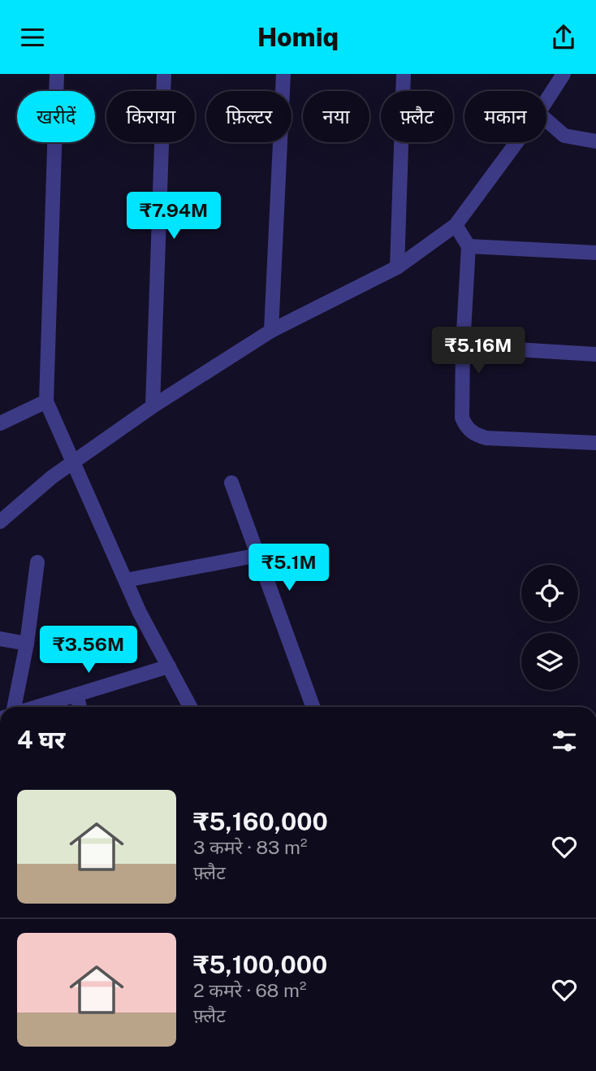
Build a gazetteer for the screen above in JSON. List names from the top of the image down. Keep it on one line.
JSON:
{"page":{"header":"Homiq","chip":["खरीदें","किराया","फ़िल्टर","नया","फ़्लैट","मकान"],"price":["₹7.94M","₹5.16M","₹5.1M","₹3.56M"],"heading":"4 घर","list":[{"name":"₹5,160,000","note":"3 कमरे · 83 m² · फ़्लैट"},{"name":"₹5,100,000","note":"2 कमरे · 68 m² · फ़्लैट"}]}}
